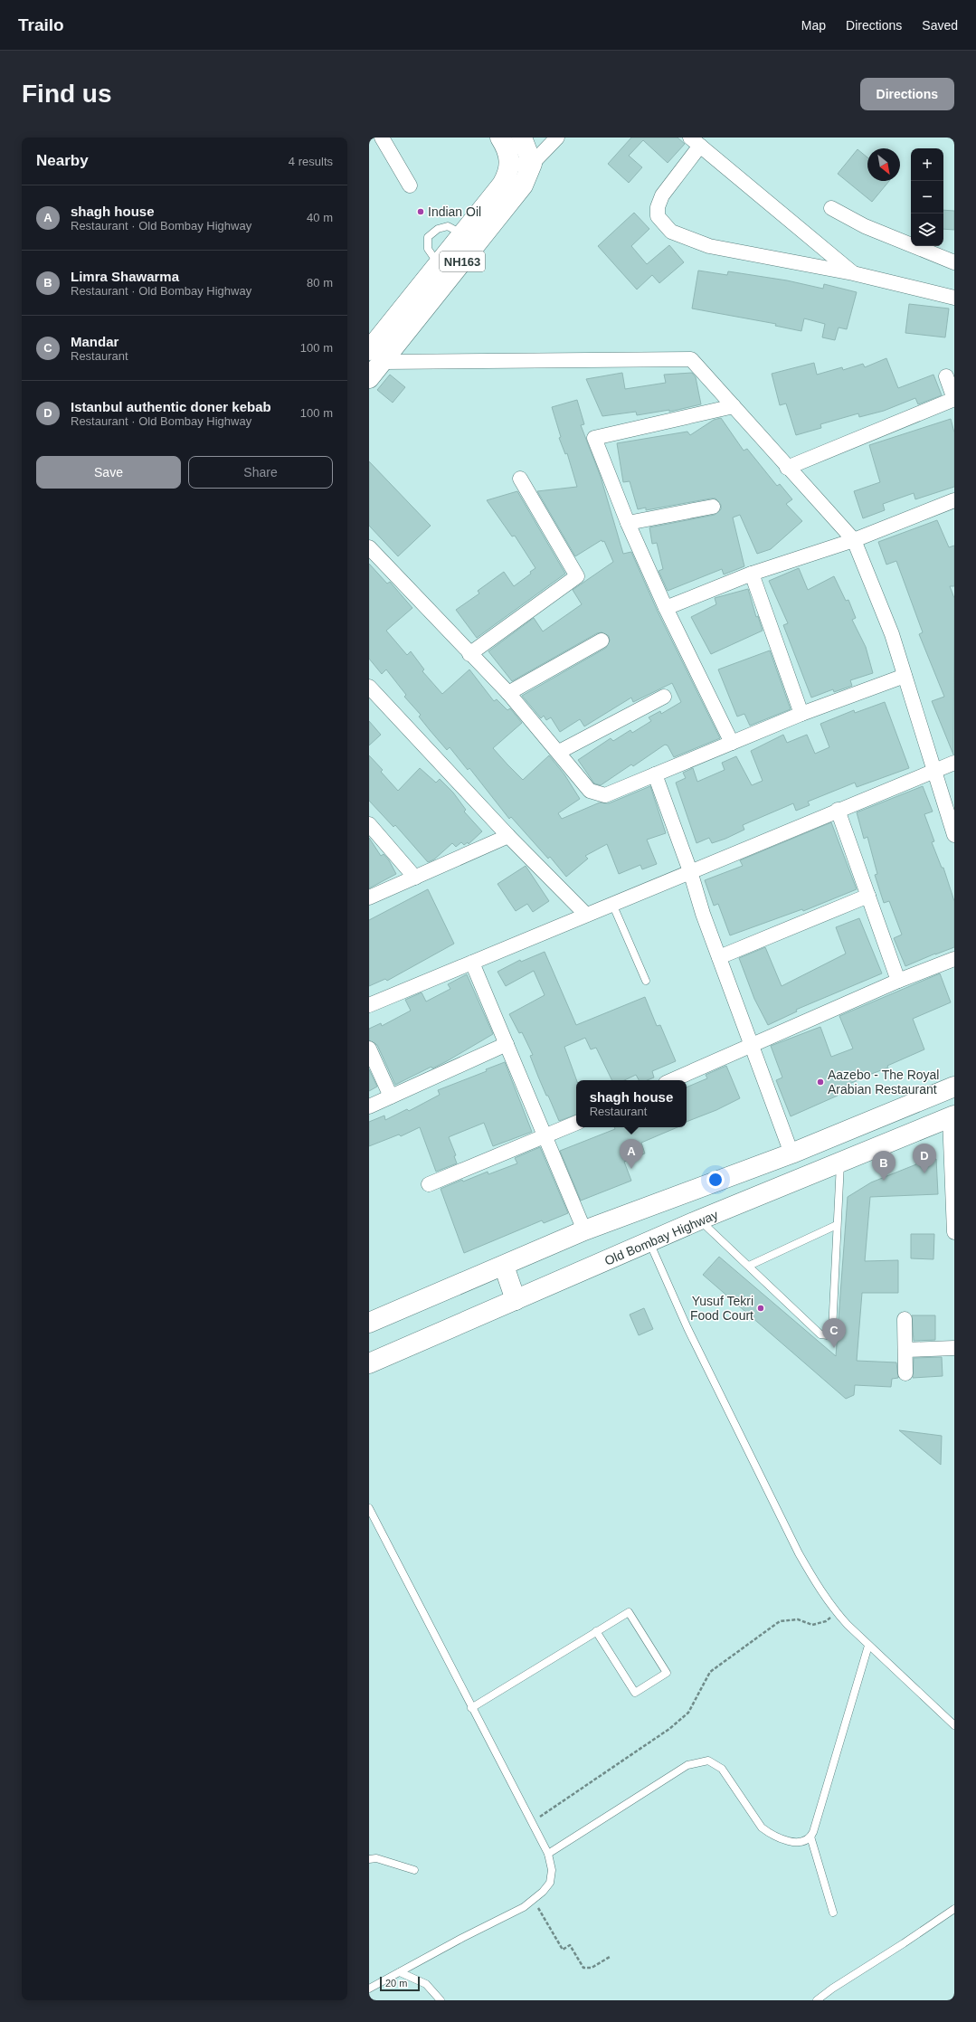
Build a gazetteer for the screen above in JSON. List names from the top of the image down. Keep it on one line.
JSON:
{"streets":{"main road":["NH163","Old Bombay Highway"]},"places":["Indian Oil","Aazebo - The Royal Arabian Restaurant","Yusuf Tekri Food Court"],"scale_bar":"20 m","north":"bottom right","page":{"header":"Trailo","nav":["Map","Directions","Saved"],"buttons":["Directions",["Save","Share"]],"title":"Find us","heading":["Nearby","4 results"],"map_buttons":["+","−"],"list":[{"mark":"A","name":"shagh house","note":"Restaurant · Old Bombay Highway","value":"40 m"},{"mark":"B","name":"Limra Shawarma","note":"Restaurant · Old Bombay Highway","value":"80 m"},{"mark":"C","name":"Mandar","note":"Restaurant","value":"100 m"},{"mark":"D","name":"Istanbul authentic doner kebab","note":"Restaurant · Old Bombay Highway","value":"100 m"}],"popup":["shagh house","Restaurant"],"pins":["A","D","B","C"],"scale":"20 m"}}
